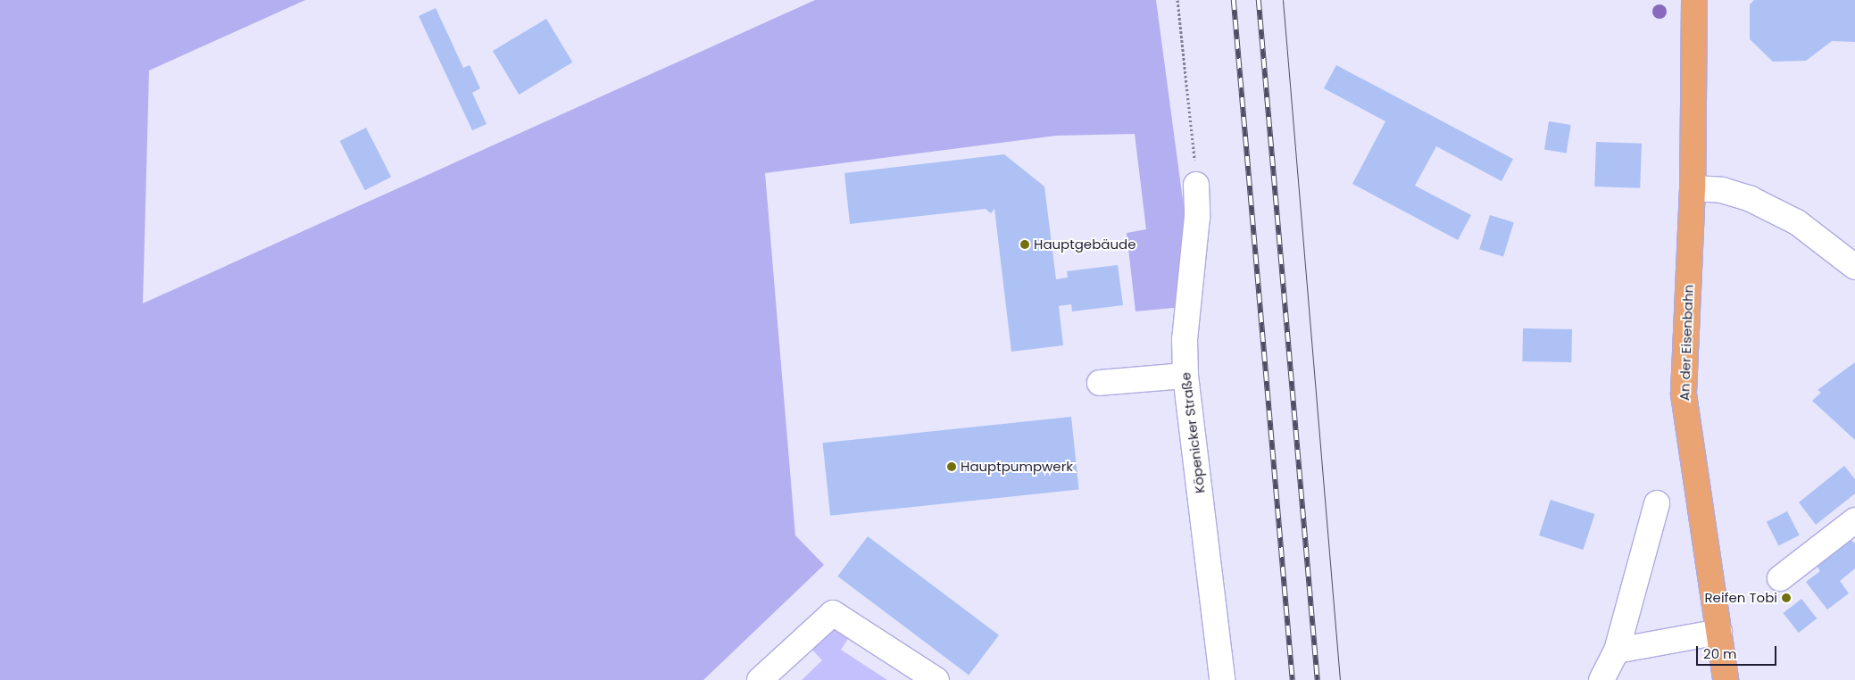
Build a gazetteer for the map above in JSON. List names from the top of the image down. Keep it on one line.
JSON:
{"streets":{"main road":["An der Eisenbahn"],"street":["Köpenicker Straße"]},"places":["Hauptgebäude","Hauptpumpwerk","Reifen Tobi"],"scale_bar":"20 m"}
